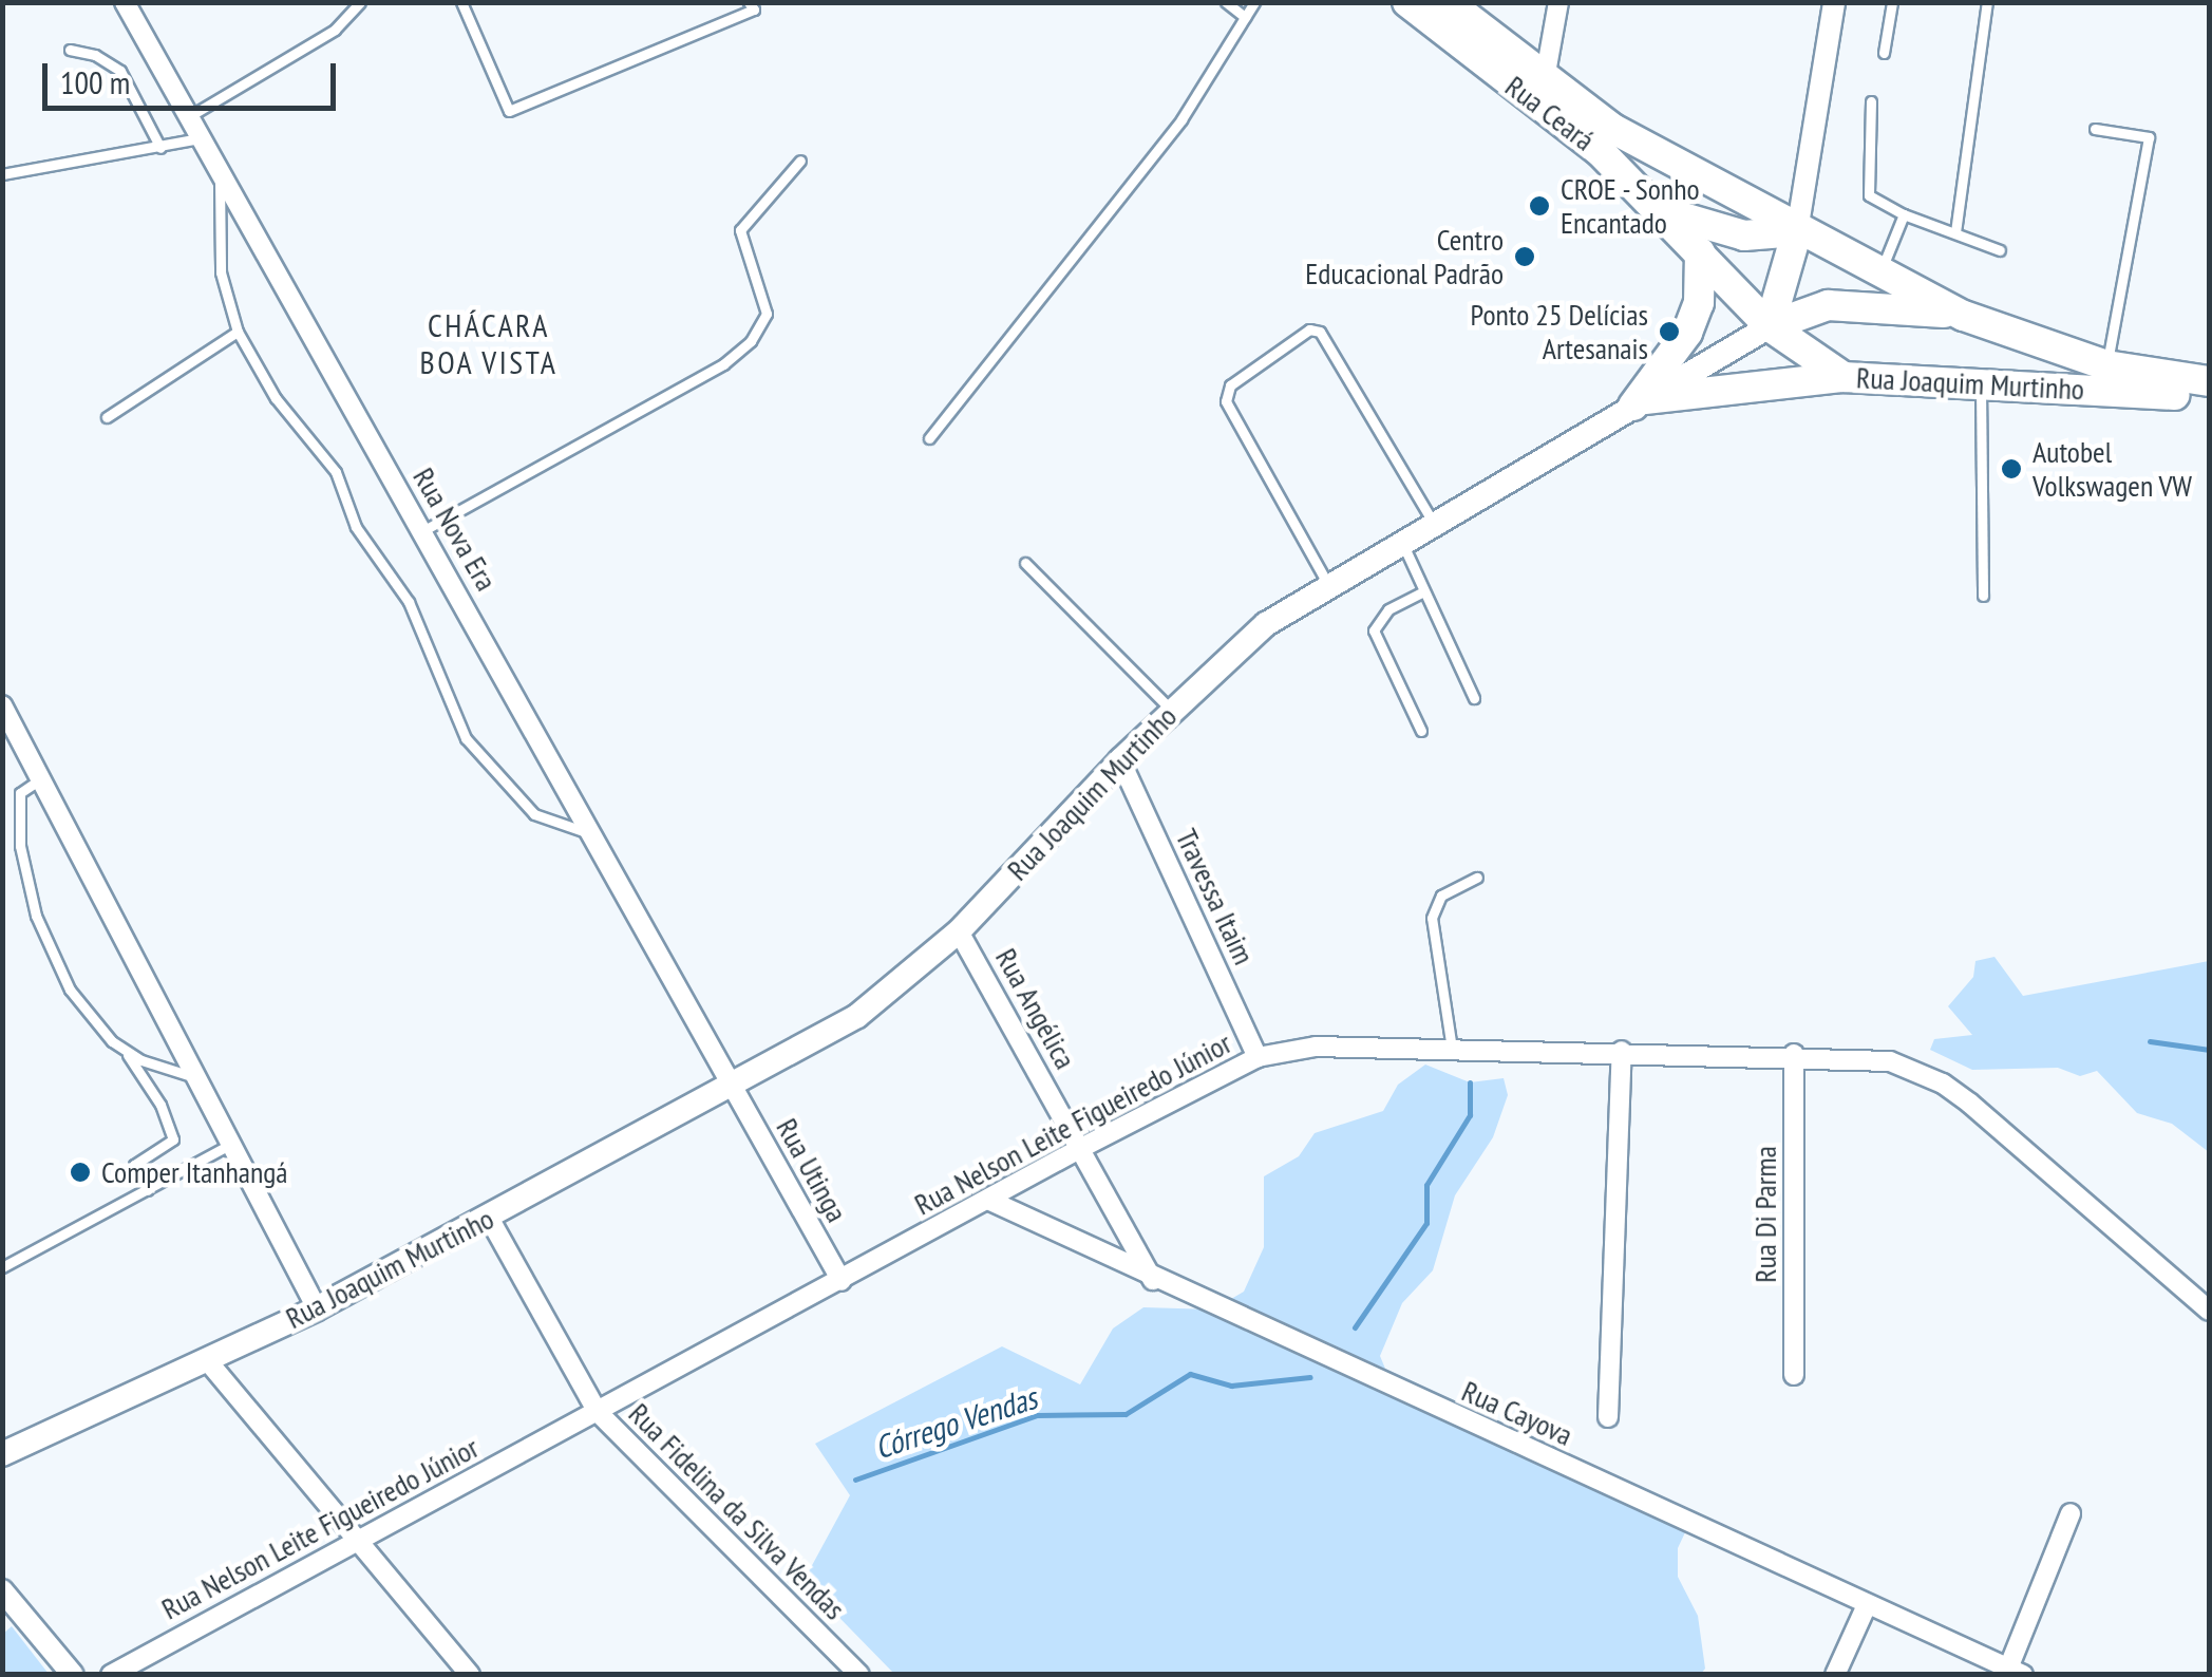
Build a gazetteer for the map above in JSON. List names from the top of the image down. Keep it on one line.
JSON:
{"streets":{"main road":["Rua Ceará","Rua Joaquim Murtinho"],"street":["Rua Nova Era","Travessa Itaim","Rua Angélica","Rua Nelson Leite Figueiredo Júnior","Rua Utinga","Rua Di Parma","Rua Cayova","Rua Fidelina da Silva Vendas"]},"crossings":[["Rua Ceará","Rua Joaquim Murtinho"],["Rua Joaquim Murtinho","Rua Nova Era"],["Rua Joaquim Murtinho","Travessa Itaim"],["Rua Joaquim Murtinho","Rua Angélica"],["Rua Joaquim Murtinho","Rua Utinga"],["Rua Joaquim Murtinho","Rua Fidelina da Silva Vendas"],["Rua Nova Era","Rua Utinga"],["Travessa Itaim","Rua Nelson Leite Figueiredo Júnior"],["Rua Angélica","Rua Nelson Leite Figueiredo Júnior"],["Rua Angélica","Rua Cayova"],["Rua Nelson Leite Figueiredo Júnior","Rua Utinga"],["Rua Nelson Leite Figueiredo Júnior","Rua Di Parma"],["Rua Nelson Leite Figueiredo Júnior","Rua Cayova"],["Rua Nelson Leite Figueiredo Júnior","Rua Fidelina da Silva Vendas"]],"districts":["CHÁCARA BOA VISTA"],"water":["Córrego Vendas"],"places":["CROE - Sonho Encantado","Centro Educacional Padrão","Ponto 25 Delícias Artesanais","Autobel Volkswagen VW","Comper Itanhangá"],"scale_bar":"100 m"}
